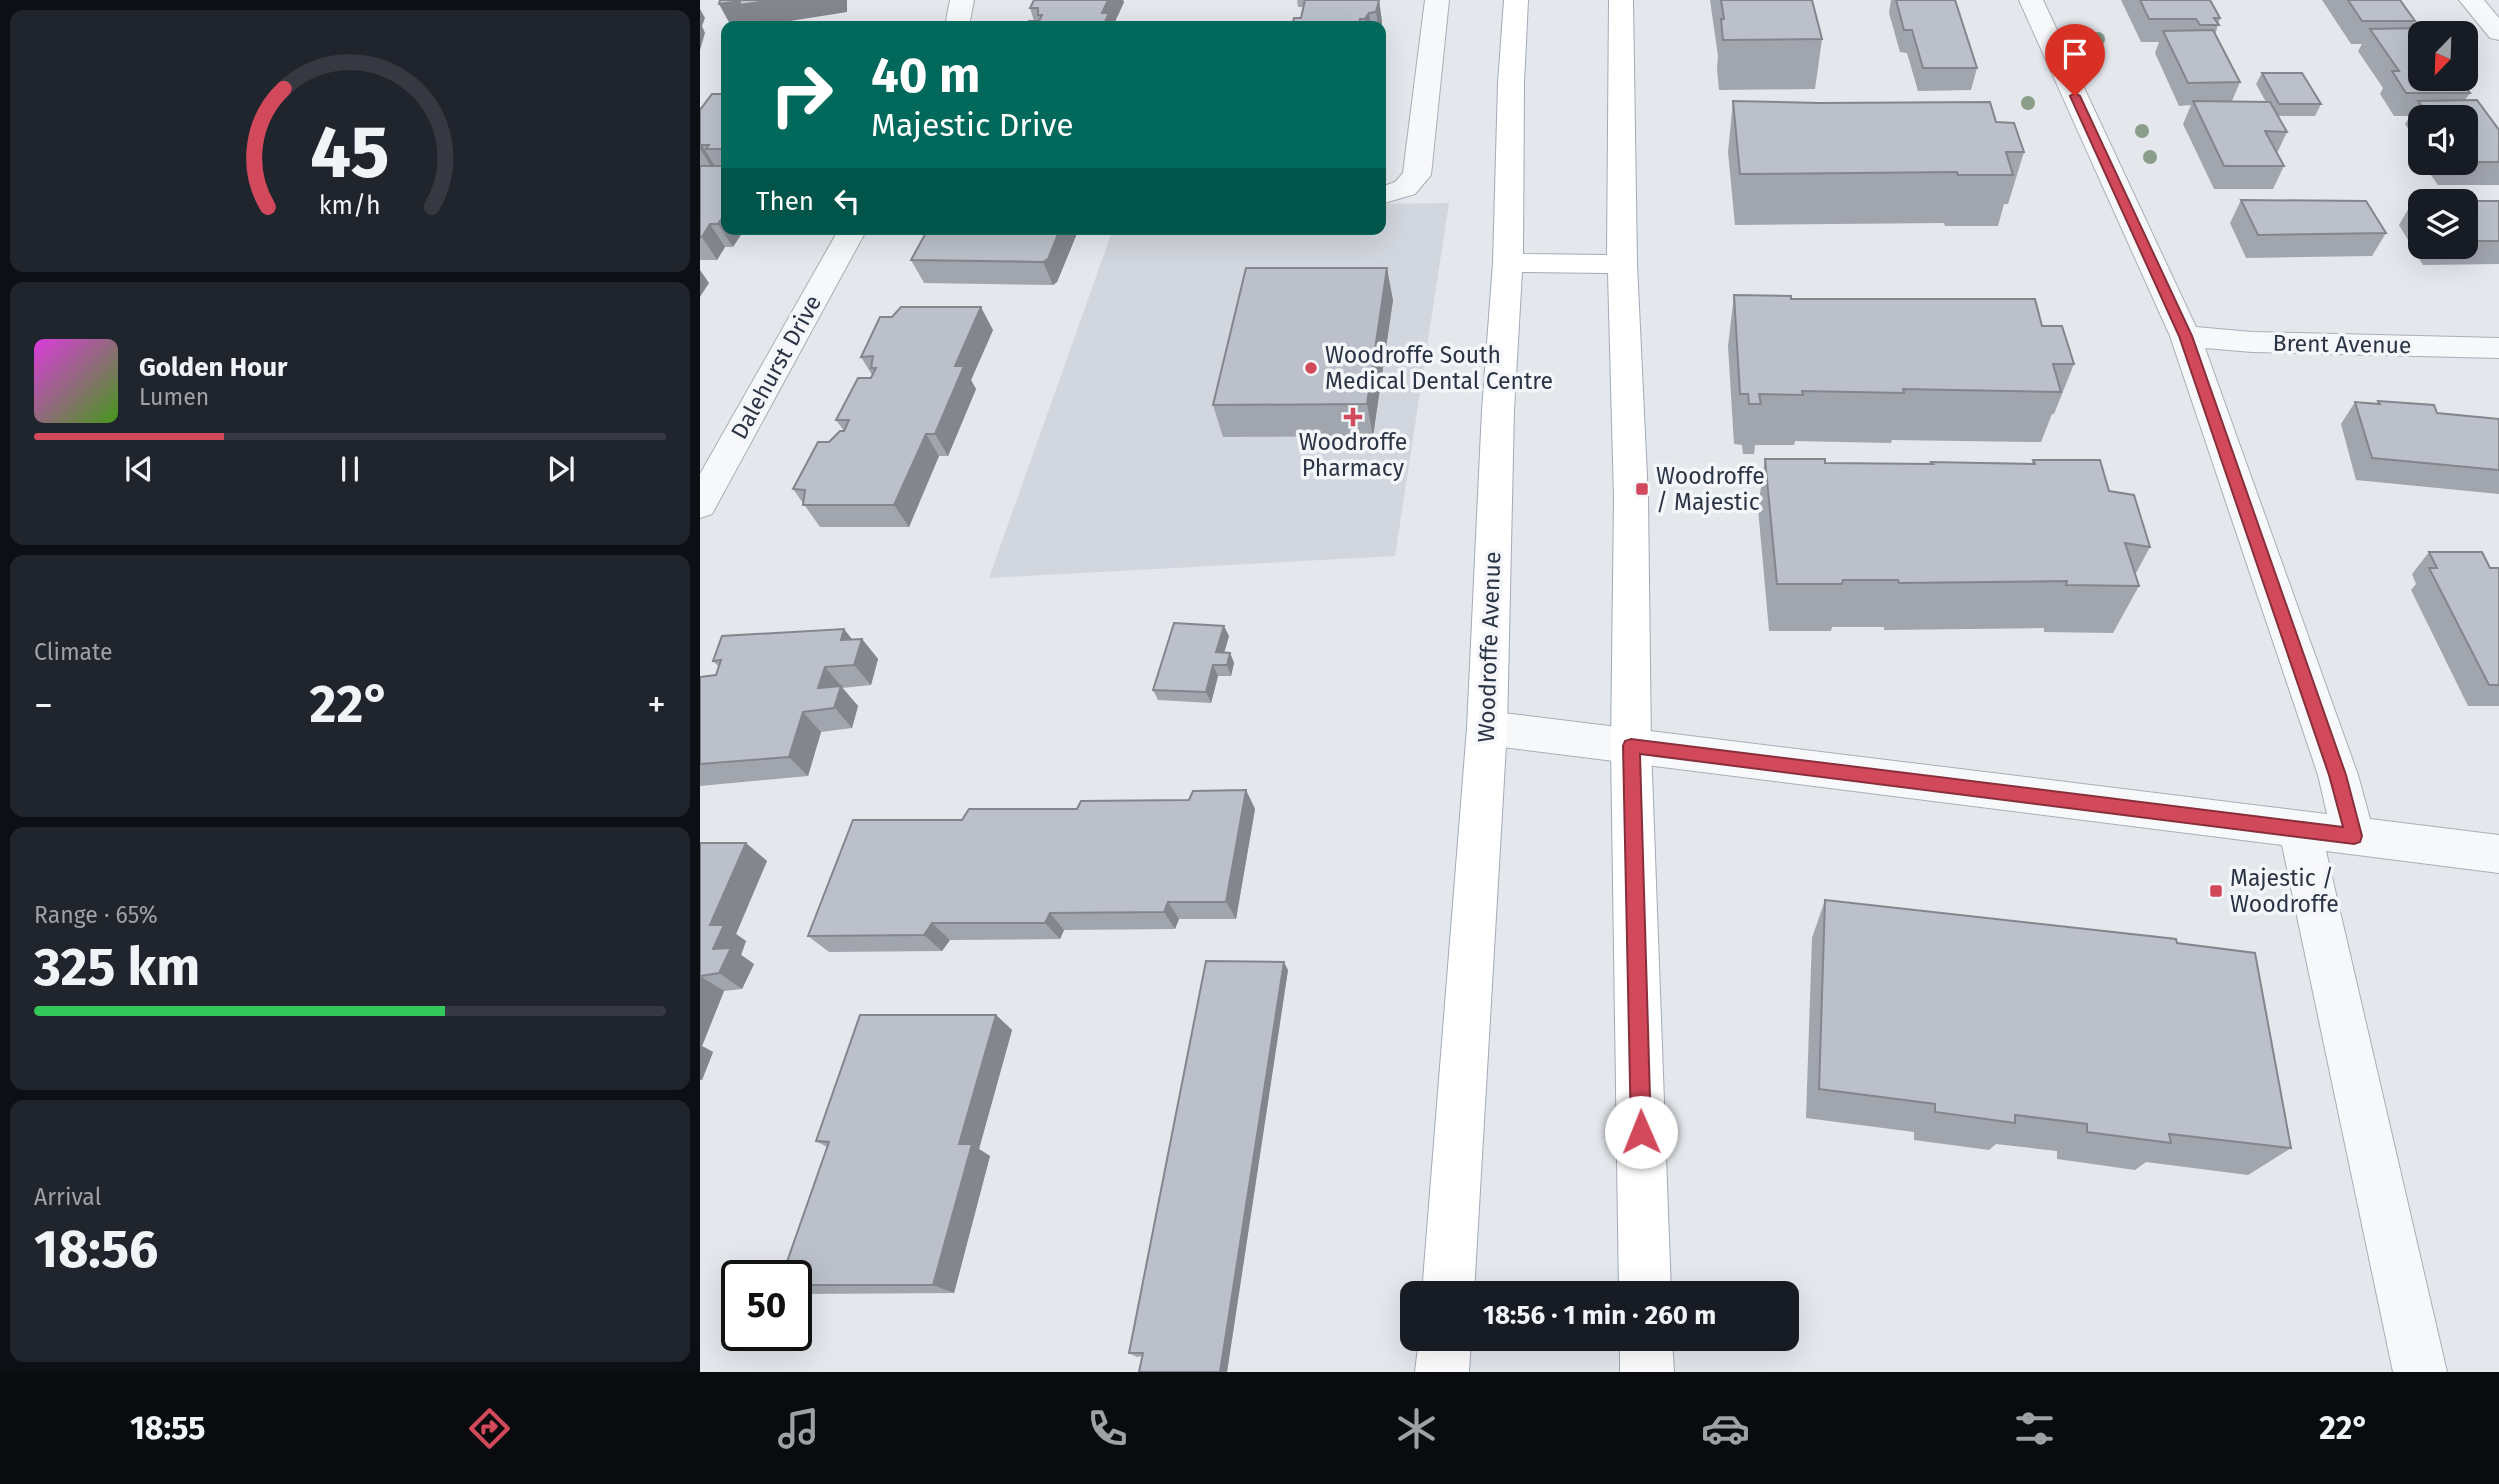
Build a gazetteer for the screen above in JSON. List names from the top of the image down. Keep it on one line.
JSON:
{"streets":{"main road":["Woodroffe Avenue"],"street":["Brent Avenue","Dalehurst Drive"]},"places":{"other":["Woodroffe South Medical Dental Centre"],"health":["Woodroffe Pharmacy"],"transit":["Woodroffe / Majestic","Majestic / Woodroffe"]},"north":"bottom left","page":{"turn":["40 m","Majestic Drive"],"then":"Then","song":["Golden Hour","Lumen"],"tile":["Climate",["Range · 65%","325 km"],["Arrival","18:56"]],"heat":["−","22°","+"],"limit":"50","trip":"18:56 · 1 min · 260 m","tabs":["18:55","22°"],"gauge":["45","km/h"]}}
